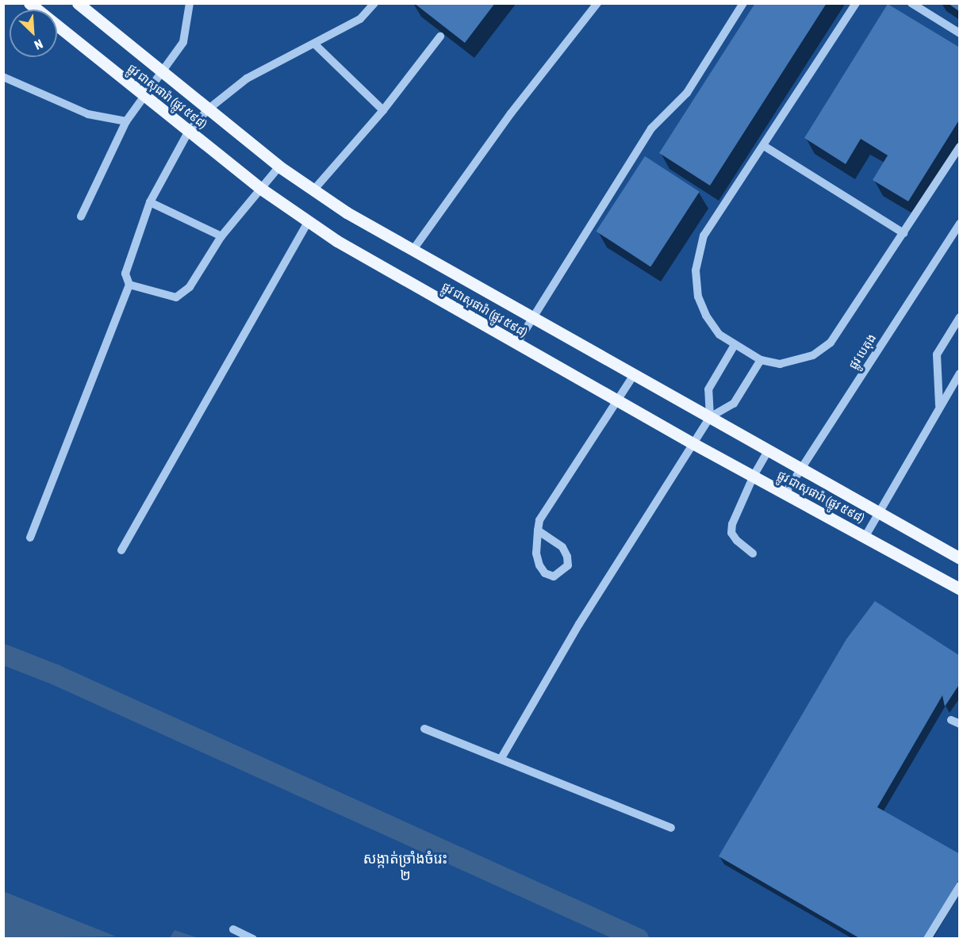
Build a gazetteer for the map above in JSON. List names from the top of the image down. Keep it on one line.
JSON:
{"streets":{"main road":["ផ្លូវ ជាសុផារ៉ា (ផ្លូវ ៥៩៨)"],"street":["ផ្លូវ បេតុង"]},"crossings":[["ផ្លូវ ជាសុផារ៉ា (ផ្លូវ ៥៩៨)","ផ្លូវ បេតុង"]],"districts":["សង្កាត់ច្រាំងចំរេះ ២"],"north":"bottom right"}
